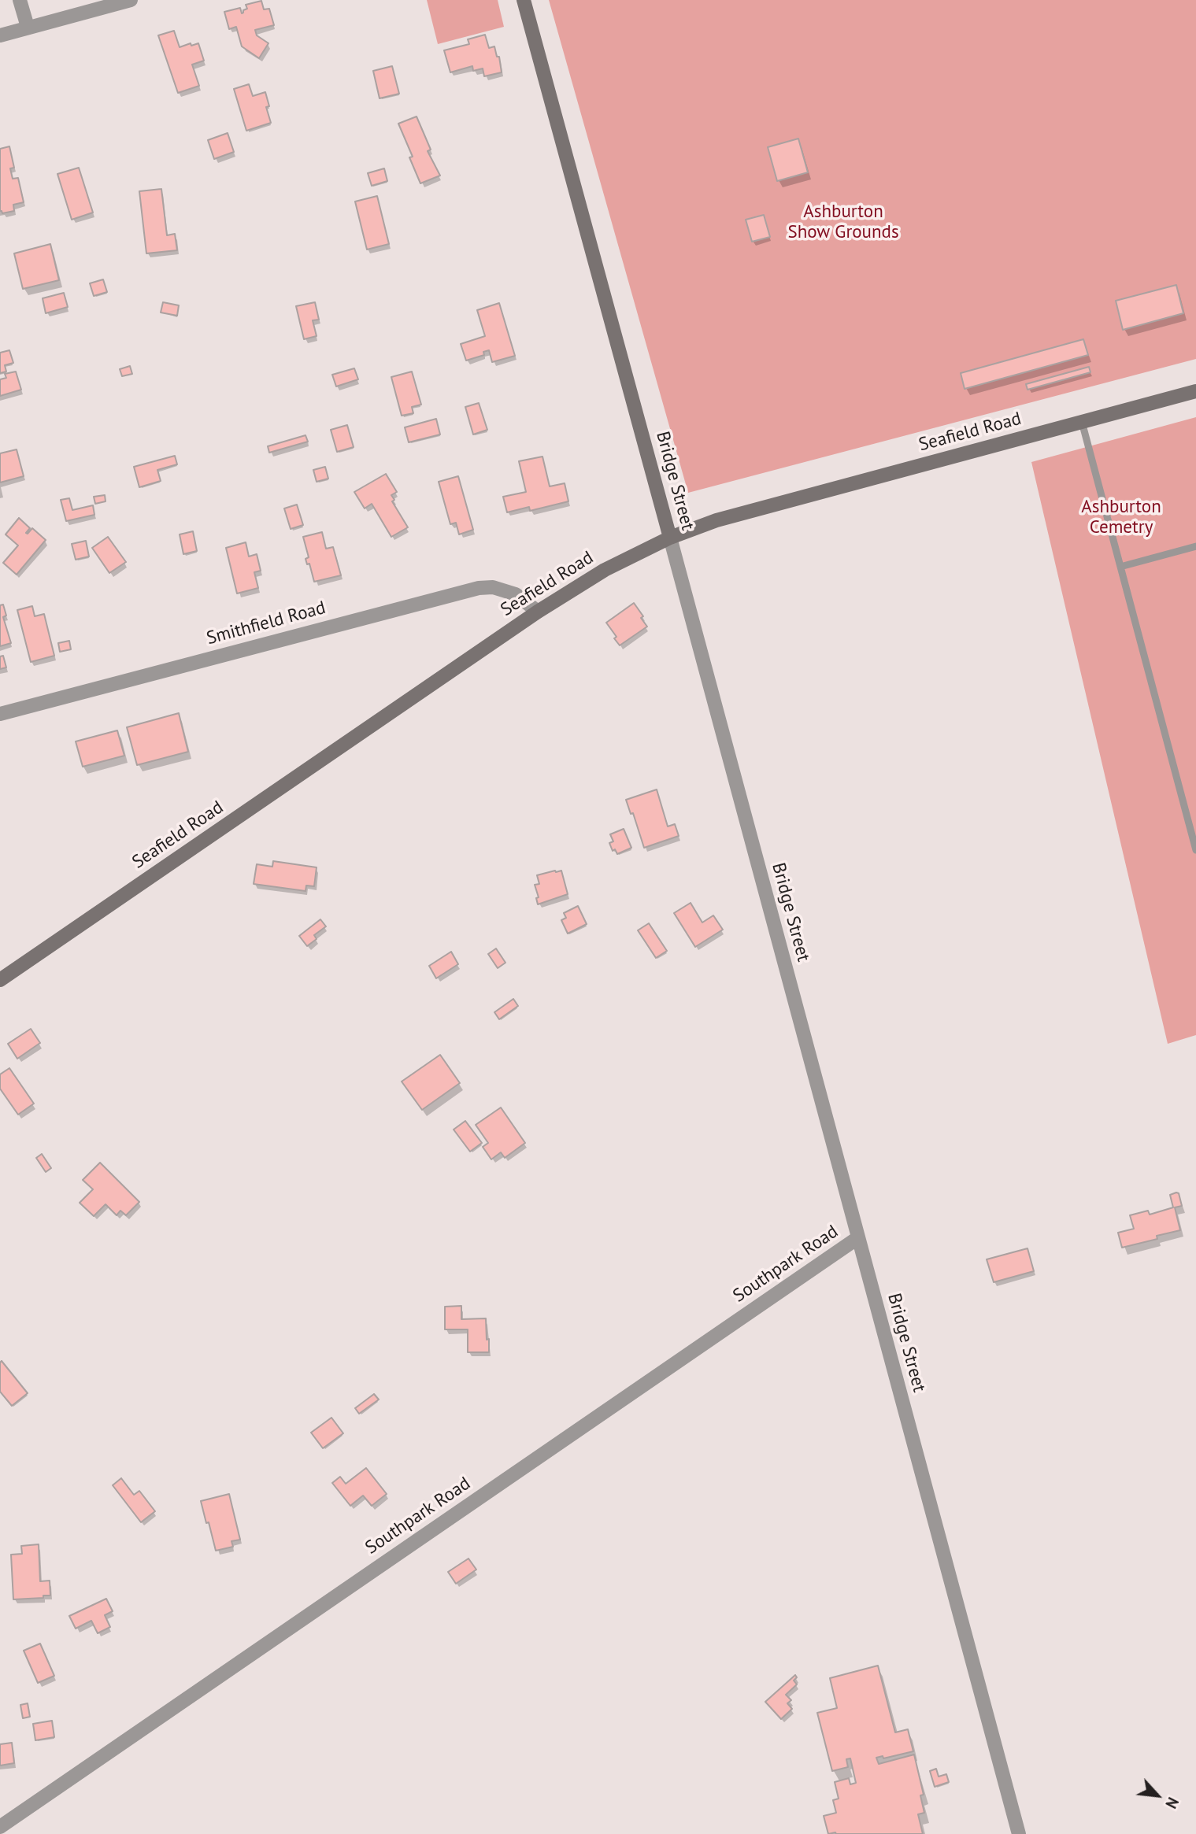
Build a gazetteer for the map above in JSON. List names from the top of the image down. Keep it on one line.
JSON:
{"streets":{"street":["Seafield Road","Bridge Street","Smithfield Road","Southpark Road"]},"crossings":[["Seafield Road","Bridge Street"],["Seafield Road","Smithfield Road"],["Bridge Street","Southpark Road"]],"parks":["Ashburton Show Grounds","Ashburton Cemetry"],"north":"bottom right"}
